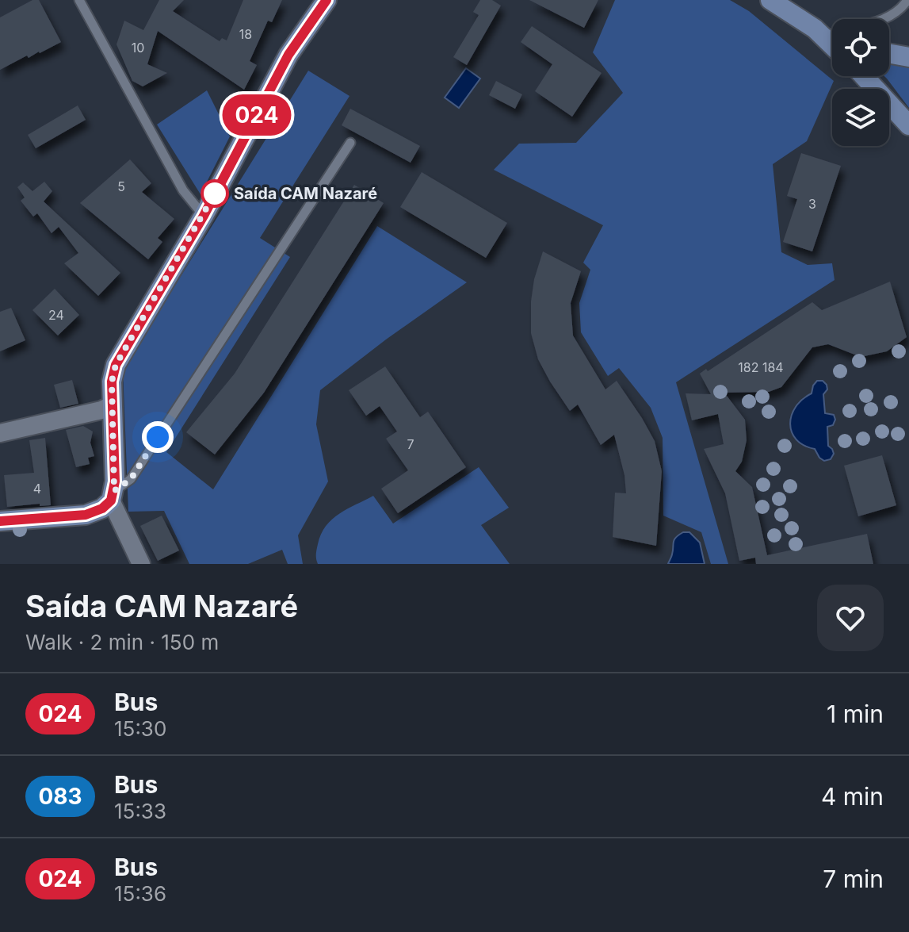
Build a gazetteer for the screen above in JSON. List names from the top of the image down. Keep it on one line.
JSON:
{"places":["Saída CAM Nazaré"],"lines":["bus line 024"],"house_numbers":["18","10","5","3","24","182 184","7","4"],"page":{"on_map":"024","heading":["Saída CAM Nazaré","Walk · 2 min · 150 m"],"list":[{"mark":"024","name":"Bus","note":"15:30","value":"1 min"},{"mark":"083","name":"Bus","note":"15:33","value":"4 min"},{"mark":"024","name":"Bus","note":"15:36","value":"7 min"}]}}
